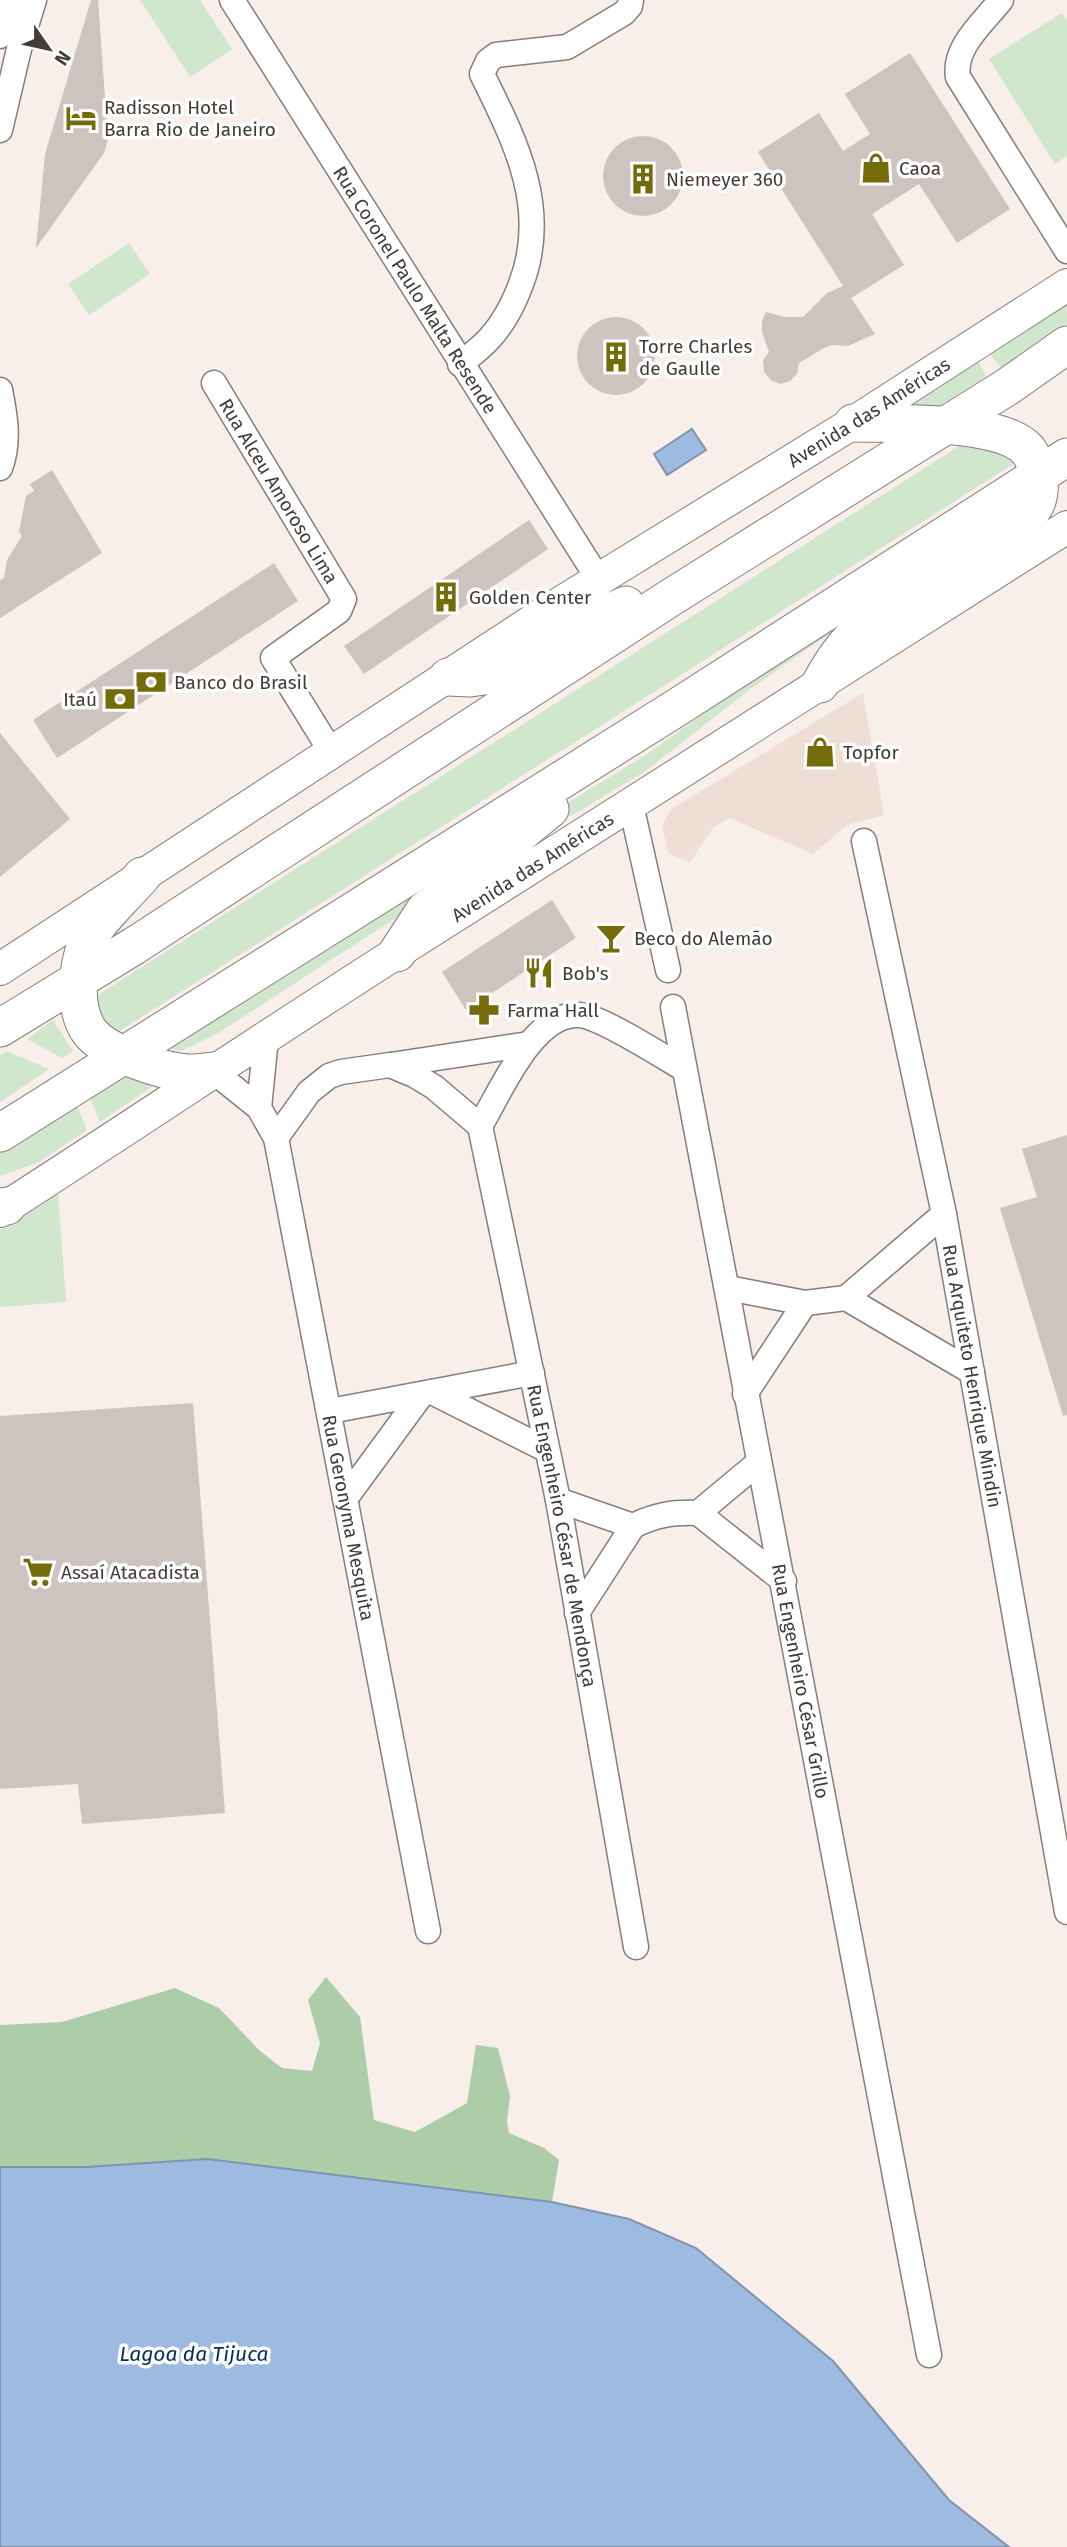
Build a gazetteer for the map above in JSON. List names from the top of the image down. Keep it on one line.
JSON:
{"streets":{"main road":["Avenida das Américas"],"street":["Rua Coronel Paulo Malta Resende","Rua Alceu Amoroso Lima","Rua Arquiteto Henrique Mindin","Rua Geronyma Mesquita","Rua Engenheiro César de Mendonça","Rua Engenheiro César Grillo"]},"crossings":[["Rua Coronel Paulo Malta Resende","Avenida das Américas"],["Avenida das Américas","Rua Alceu Amoroso Lima"],["Avenida das Américas","Rua Geronyma Mesquita"]],"water":["Lagoa da Tijuca"],"places":{"hotel":["Radisson Hotel Barra Rio de Janeiro"],"shop":["Caoa","Topfor"],"building":["Niemeyer 360","Torre Charles de Gaulle","Golden Center"],"bank":["Banco do Brasil","Itaú"],"bar":["Beco do Alemão"],"restaurant":["Bob's"],"pharmacy":["Farma Hall"],"supermarket":["Assaí Atacadista"]},"north":"bottom right"}
